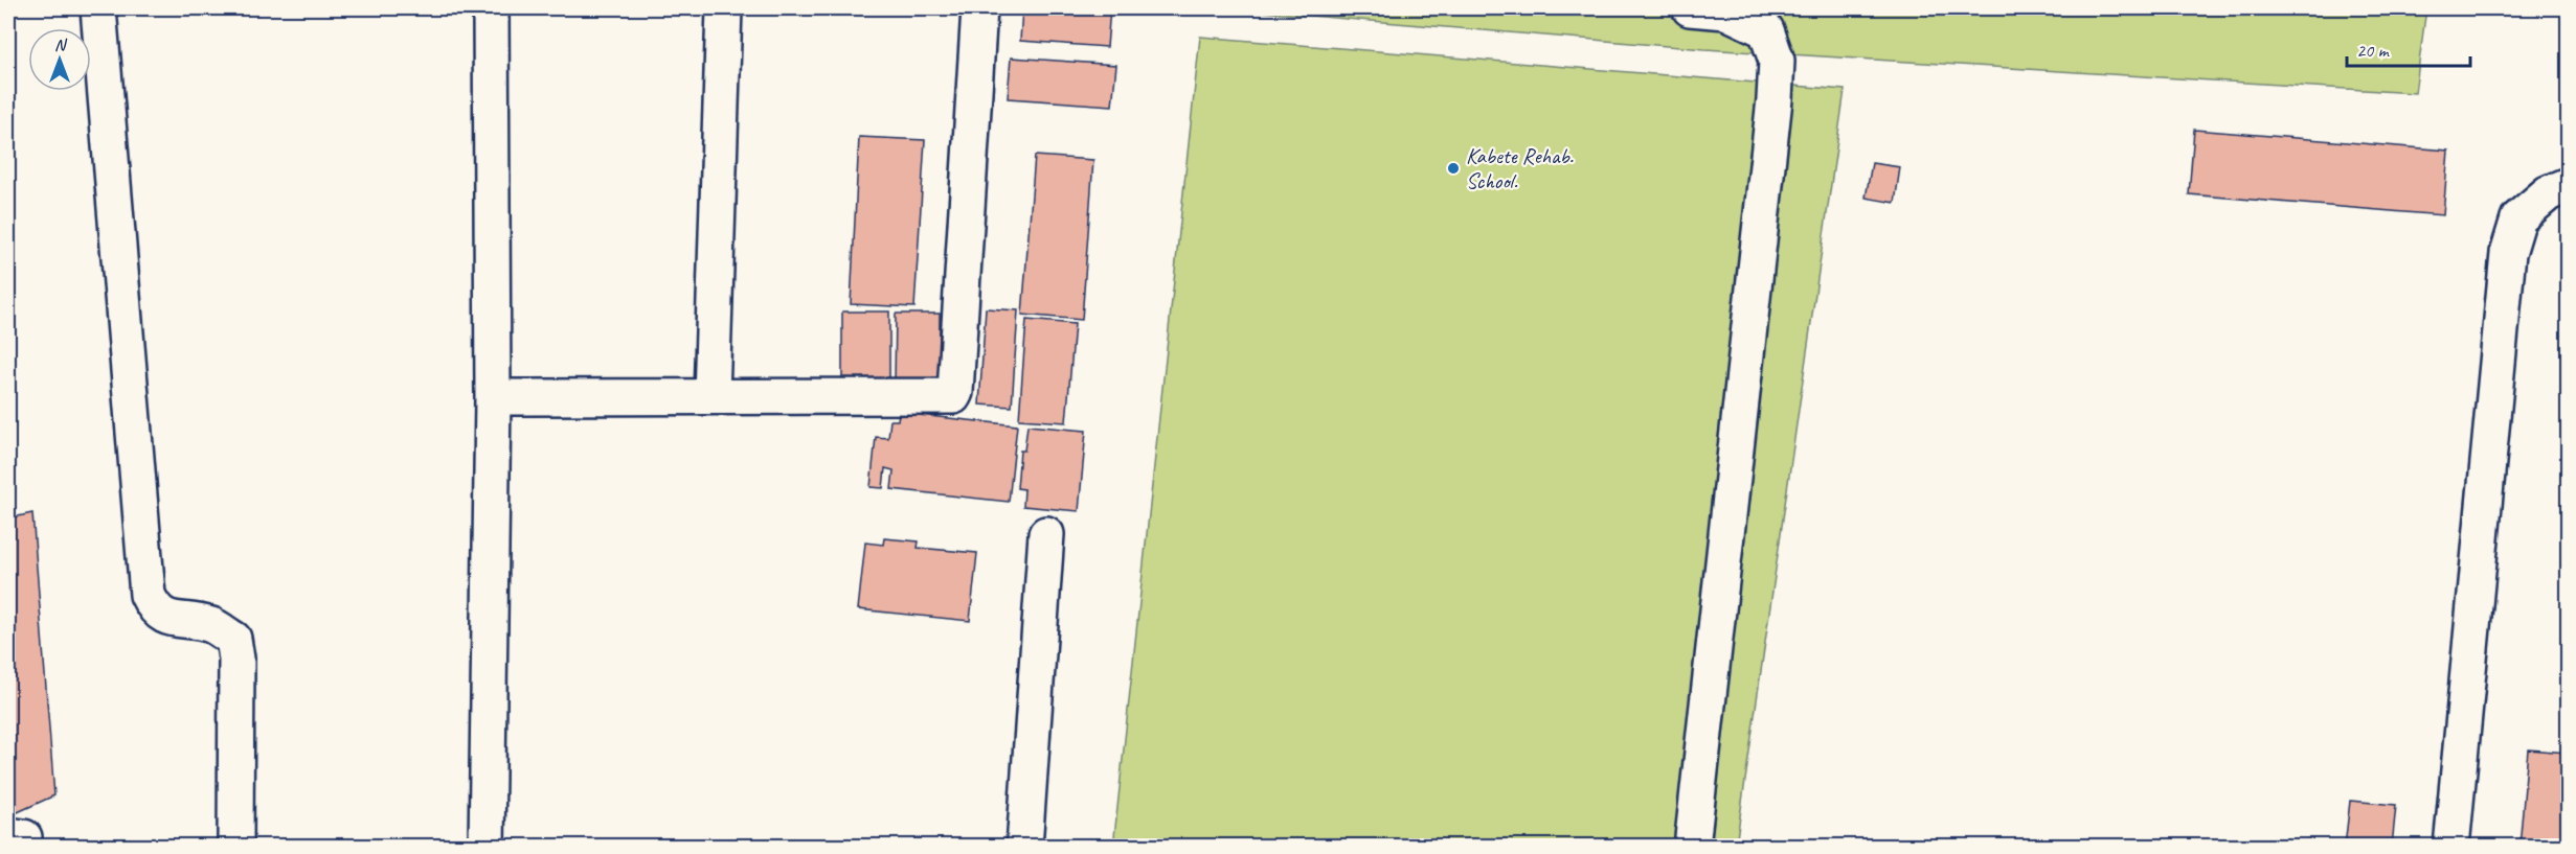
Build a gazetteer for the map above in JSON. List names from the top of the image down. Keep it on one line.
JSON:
{"places":["Kabete Rehab. School."],"scale_bar":"20 m","north":"top"}
